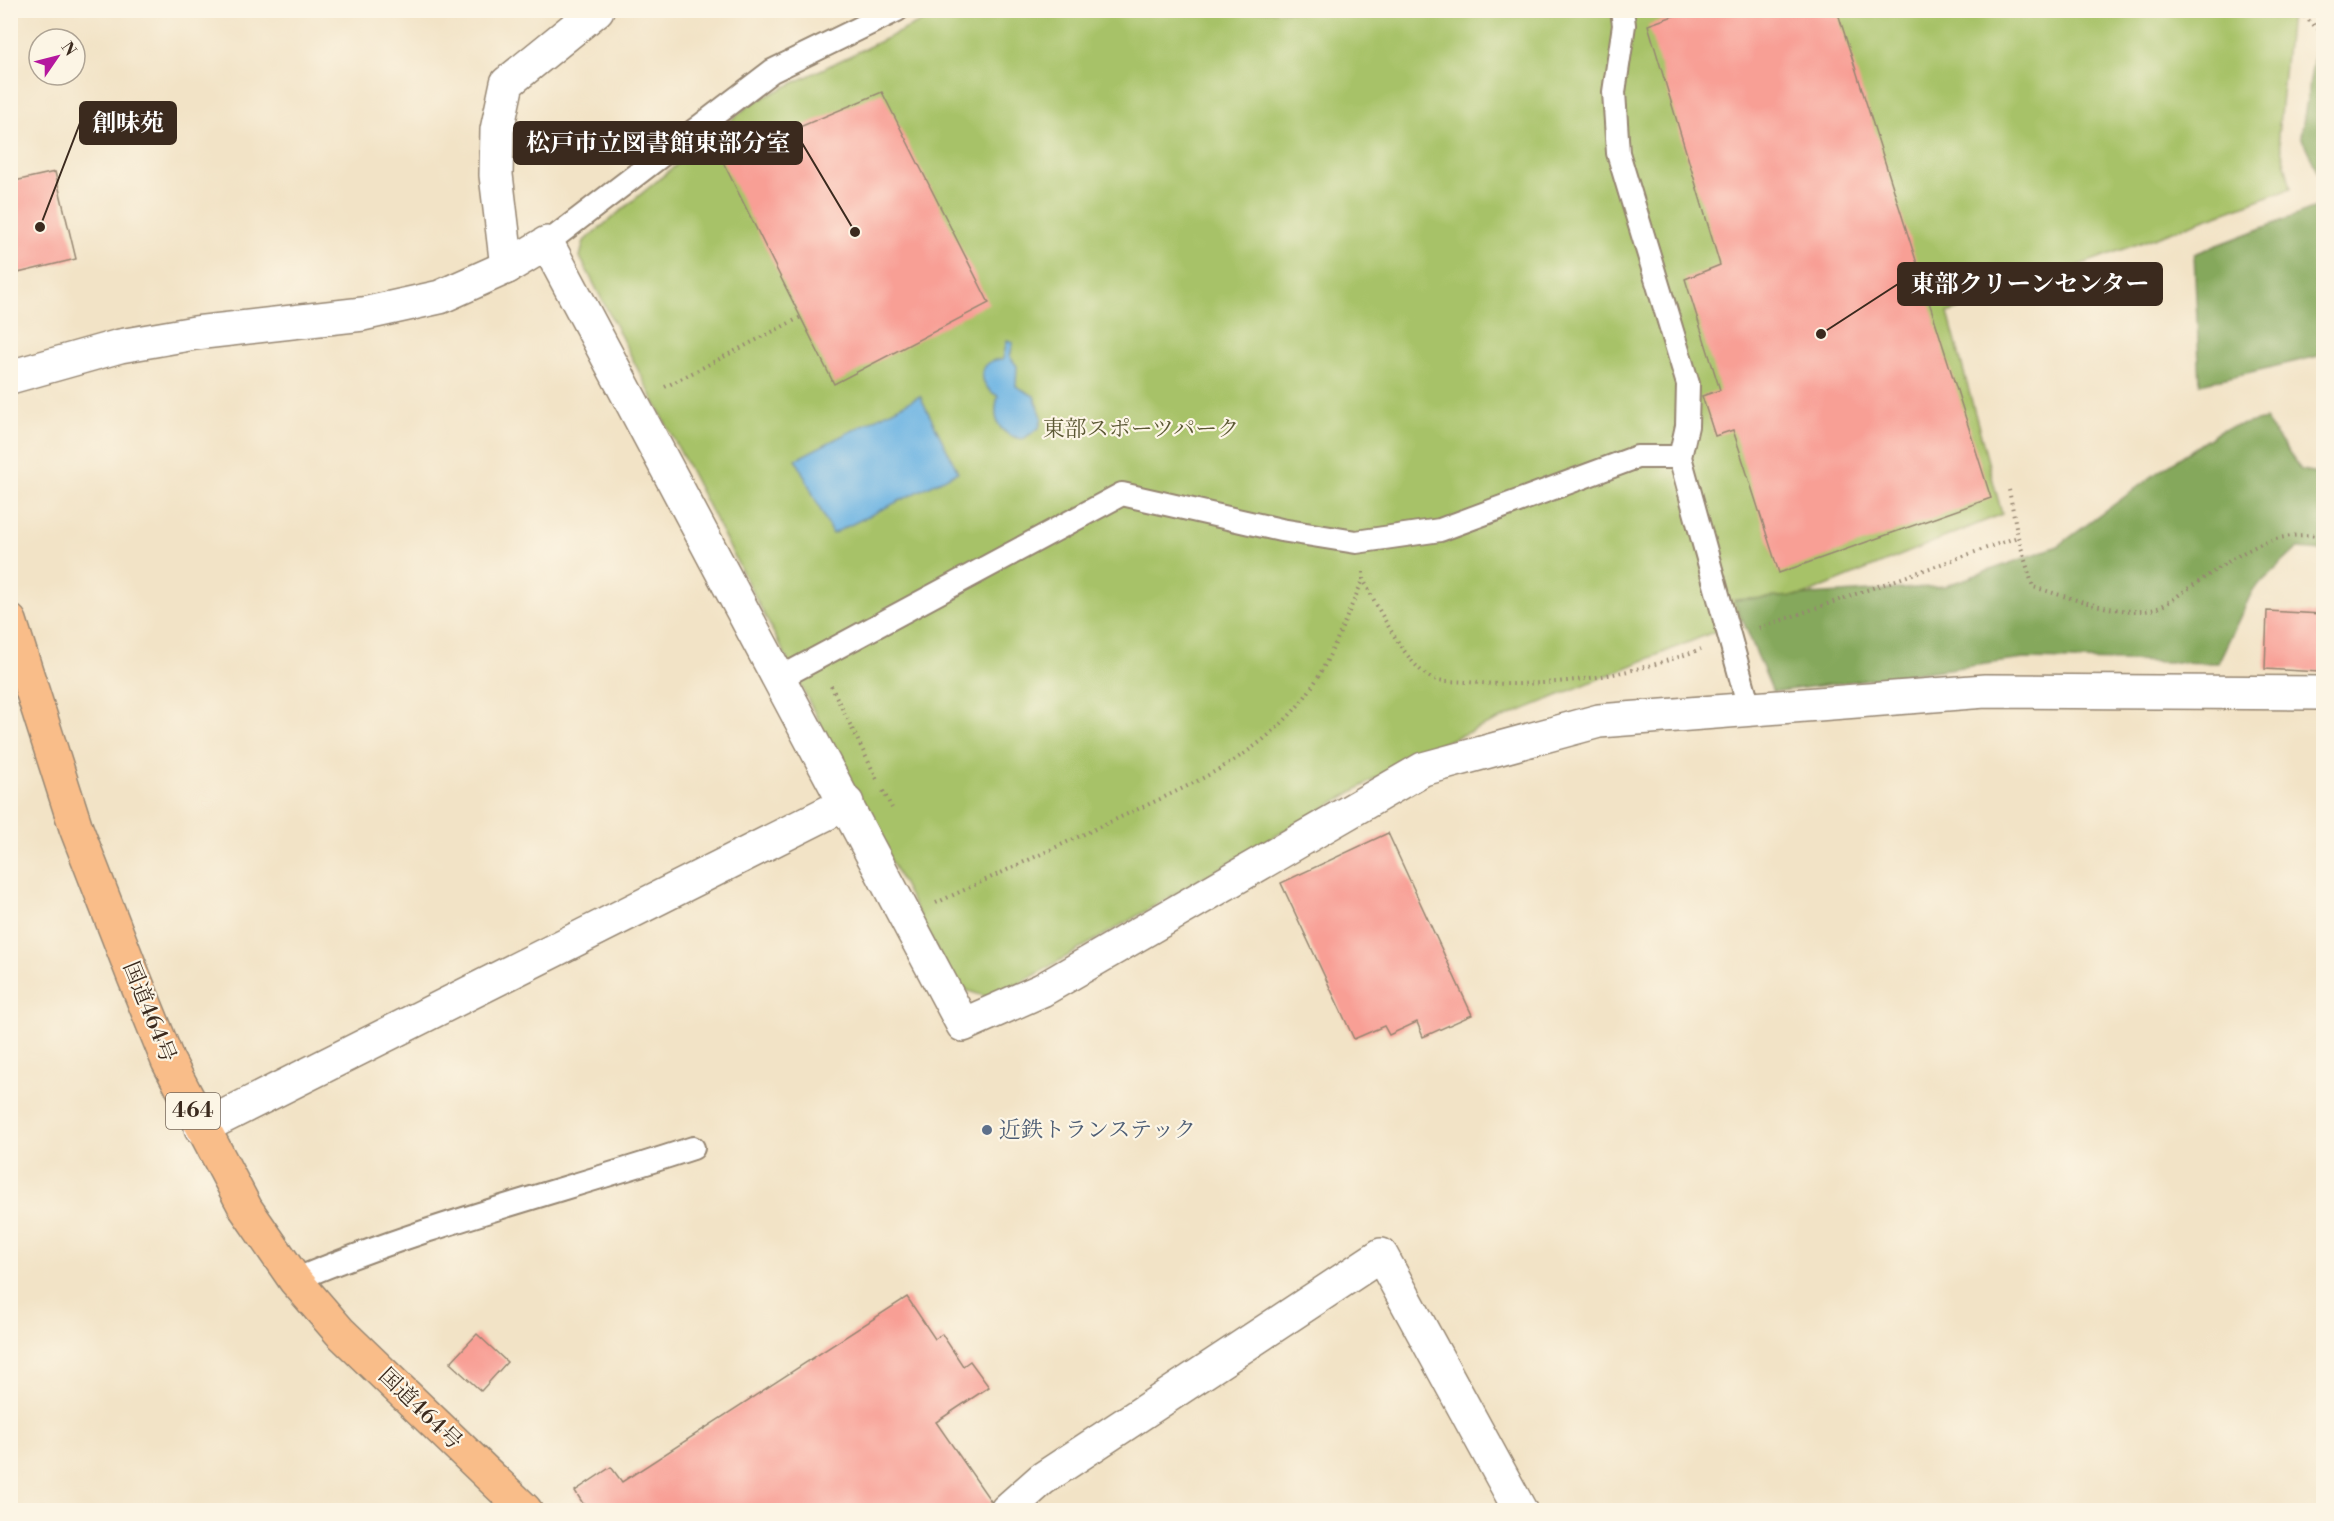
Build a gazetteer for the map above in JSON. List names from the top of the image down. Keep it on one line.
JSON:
{"streets":{"highway":["国道464号","464"]},"parks":["東部スポーツパーク"],"places":["創味苑","松戸市立図書館東部分室","東部クリーンセンター","近鉄トランステック"],"north":"top right"}
